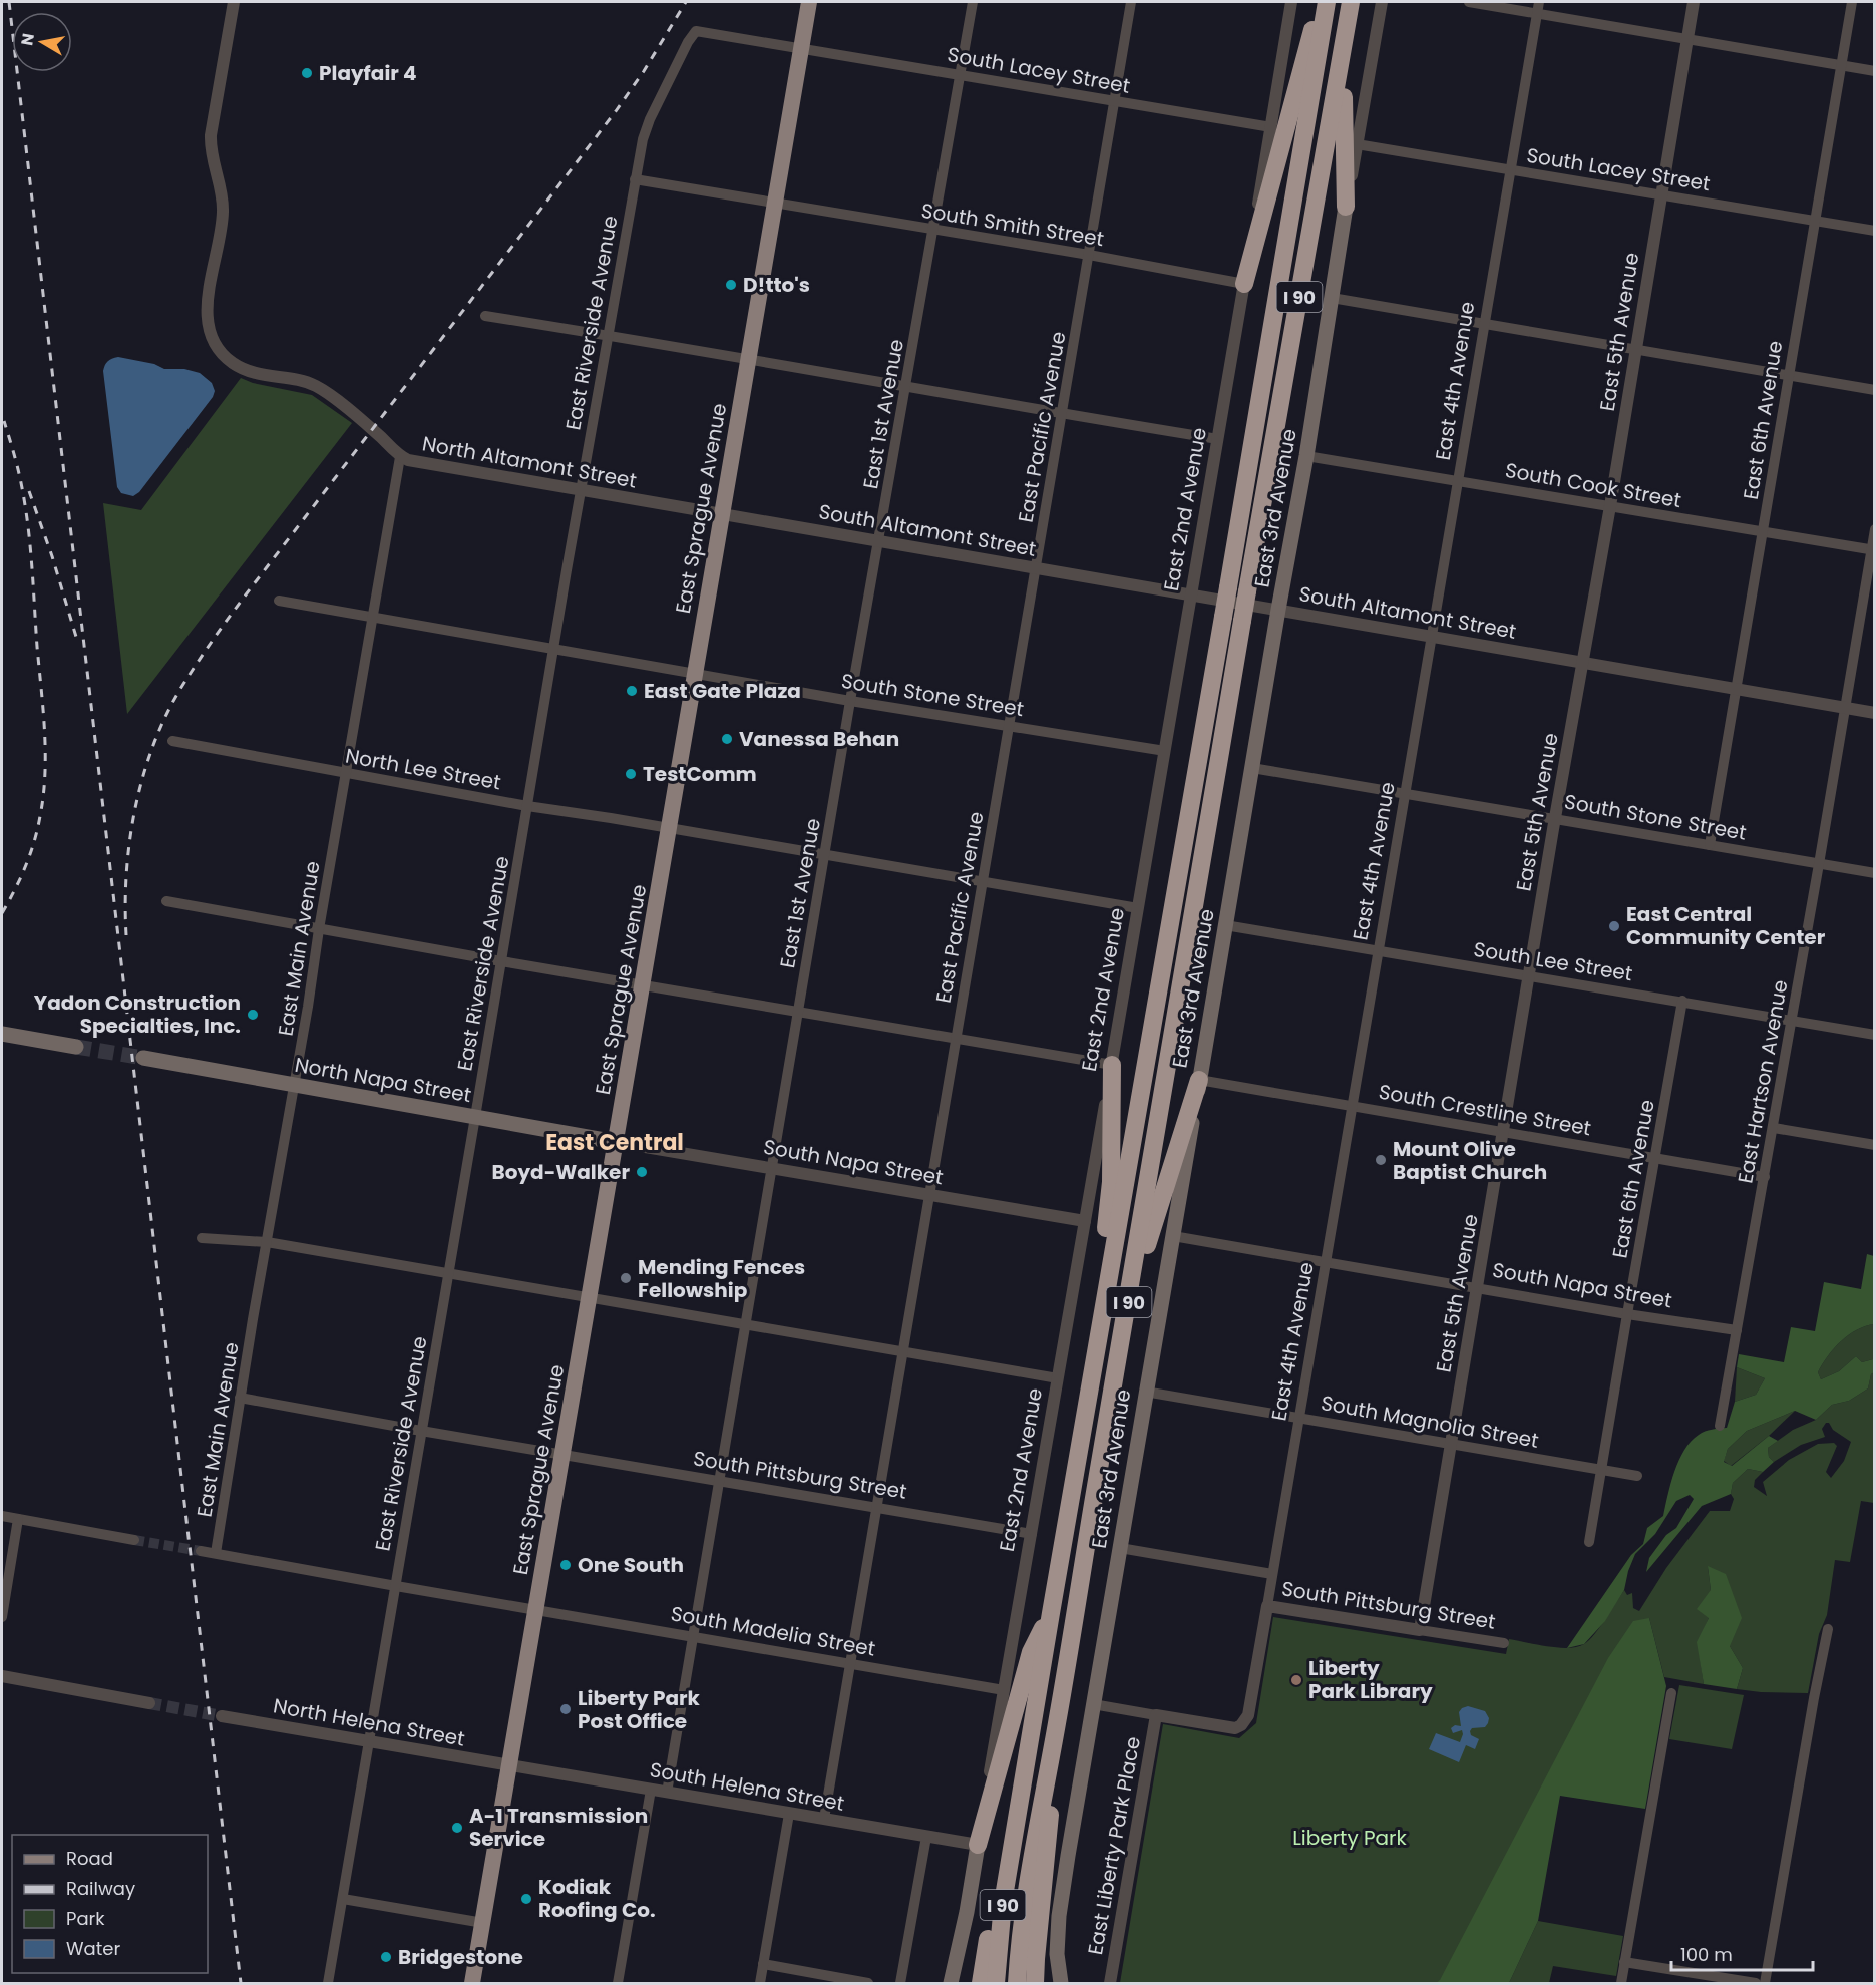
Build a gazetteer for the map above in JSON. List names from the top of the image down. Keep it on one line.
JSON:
{"streets":{"highway":["I 90"],"main road":["East Sprague Avenue","East 3rd Avenue","East 2nd Avenue","North Napa Street"],"street":["South Lacey Street","South Smith Street","East Riverside Avenue","East 5th Avenue","East 4th Avenue","East 1st Avenue","East 6th Avenue","East Pacific Avenue","North Altamont Street","South Cook Street","South Altamont Street","South Stone Street","North Lee Street","East Main Avenue","South Lee Street","East Hartson Avenue","South Crestline Street","South Napa Street","South Magnolia Street","South Pittsburg Street","South Madelia Street","North Helena Street","South Helena Street","East Liberty Park Place"]},"crossings":[["South Lacey Street","East Riverside Avenue"],["South Lacey Street","East 5th Avenue"],["South Lacey Street","East 4th Avenue"],["South Lacey Street","East 1st Avenue"],["South Lacey Street","East 6th Avenue"],["South Lacey Street","East Pacific Avenue"],["South Lacey Street","East Sprague Avenue"],["South Lacey Street","East 3rd Avenue"],["South Lacey Street","East 2nd Avenue"],["South Smith Street","East Riverside Avenue"],["South Smith Street","East 1st Avenue"],["South Smith Street","East Pacific Avenue"],["South Smith Street","East Sprague Avenue"],["South Smith Street","East 2nd Avenue"],["East Riverside Avenue","North Altamont Street"],["East Riverside Avenue","South Stone Street"],["East Riverside Avenue","North Lee Street"],["East Riverside Avenue","North Napa Street"],["East Riverside Avenue","South Pittsburg Street"],["East Riverside Avenue","South Madelia Street"],["East Riverside Avenue","North Helena Street"],["East 5th Avenue","South Cook Street"],["East 5th Avenue","South Altamont Street"],["East 5th Avenue","South Stone Street"],["East 5th Avenue","South Lee Street"],["East 5th Avenue","South Crestline Street"],["East 5th Avenue","South Napa Street"],["East 5th Avenue","South Magnolia Street"],["East 5th Avenue","South Pittsburg Street"],["East 4th Avenue","South Cook Street"],["East 4th Avenue","South Altamont Street"],["East 4th Avenue","South Stone Street"],["East 4th Avenue","South Lee Street"],["East 4th Avenue","South Crestline Street"],["East 4th Avenue","South Napa Street"],["East 4th Avenue","South Magnolia Street"],["East 4th Avenue","South Pittsburg Street"],["East 4th Avenue","East Liberty Park Place"],["East 1st Avenue","South Altamont Street"],["East 1st Avenue","South Stone Street"],["East 1st Avenue","South Napa Street"],["East 1st Avenue","South Pittsburg Street"],["East 1st Avenue","South Madelia Street"],["East 1st Avenue","South Helena Street"],["East 6th Avenue","South Cook Street"],["East 6th Avenue","South Altamont Street"],["East 6th Avenue","South Stone Street"],["East 6th Avenue","South Lee Street"],["East 6th Avenue","South Crestline Street"],["East 6th Avenue","South Napa Street"],["East 6th Avenue","South Magnolia Street"],["East Pacific Avenue","South Altamont Street"],["East Pacific Avenue","South Stone Street"],["East Pacific Avenue","South Napa Street"],["East Pacific Avenue","South Pittsburg Street"],["East Pacific Avenue","South Madelia Street"],["East Pacific Avenue","South Helena Street"],["North Altamont Street","East Sprague Avenue"],["North Altamont Street","South Altamont Street"],["North Altamont Street","East Main Avenue"],["South Cook Street","East 3rd Avenue"],["South Cook Street","East Hartson Avenue"],["East Sprague Avenue","South Altamont Street"],["East Sprague Avenue","South Stone Street"],["East Sprague Avenue","North Lee Street"],["East Sprague Avenue","North Napa Street"],["East Sprague Avenue","South Napa Street"],["East Sprague Avenue","South Pittsburg Street"],["East Sprague Avenue","South Madelia Street"],["East Sprague Avenue","North Helena Street"],["East Sprague Avenue","South Helena Street"],["East 3rd Avenue","South Altamont Street"],["East 3rd Avenue","South Stone Street"],["East 3rd Avenue","South Lee Street"],["East 3rd Avenue","South Crestline Street"],["East 3rd Avenue","South Napa Street"],["East 3rd Avenue","South Magnolia Street"],["East 3rd Avenue","South Pittsburg Street"],["East 2nd Avenue","South Altamont Street"],["East 2nd Avenue","South Stone Street"],["East 2nd Avenue","South Napa Street"],["East 2nd Avenue","South Pittsburg Street"],["East 2nd Avenue","South Madelia Street"],["East 2nd Avenue","South Helena Street"],["South Altamont Street","East Hartson Avenue"],["South Stone Street","East Main Avenue"],["South Stone Street","East Hartson Avenue"],["North Lee Street","East Main Avenue"],["East Main Avenue","North Napa Street"],["East Main Avenue","South Pittsburg Street"],["East Main Avenue","South Madelia Street"],["South Lee Street","East Hartson Avenue"],["North Napa Street","South Napa Street"],["East Hartson Avenue","South Crestline Street"],["East Hartson Avenue","South Napa Street"],["North Helena Street","South Helena Street"]],"districts":["East Central"],"parks":["Liberty Park"],"places":["Playfair 4","D!tto's","East Gate Plaza","Vanessa Behan","TestComm","East Central Community Center","Yadon Construction Specialties, Inc.","Mount Olive Baptist Church","Boyd-Walker","Mending Fences Fellowship","One South","Liberty Park Library","Liberty Park Post Office","A-1 Transmission Service","Kodiak Roofing Co.","Bridgestone"],"legend":["Road","Railway","Park","Water"],"scale_bar":"100 m","north":"left"}
